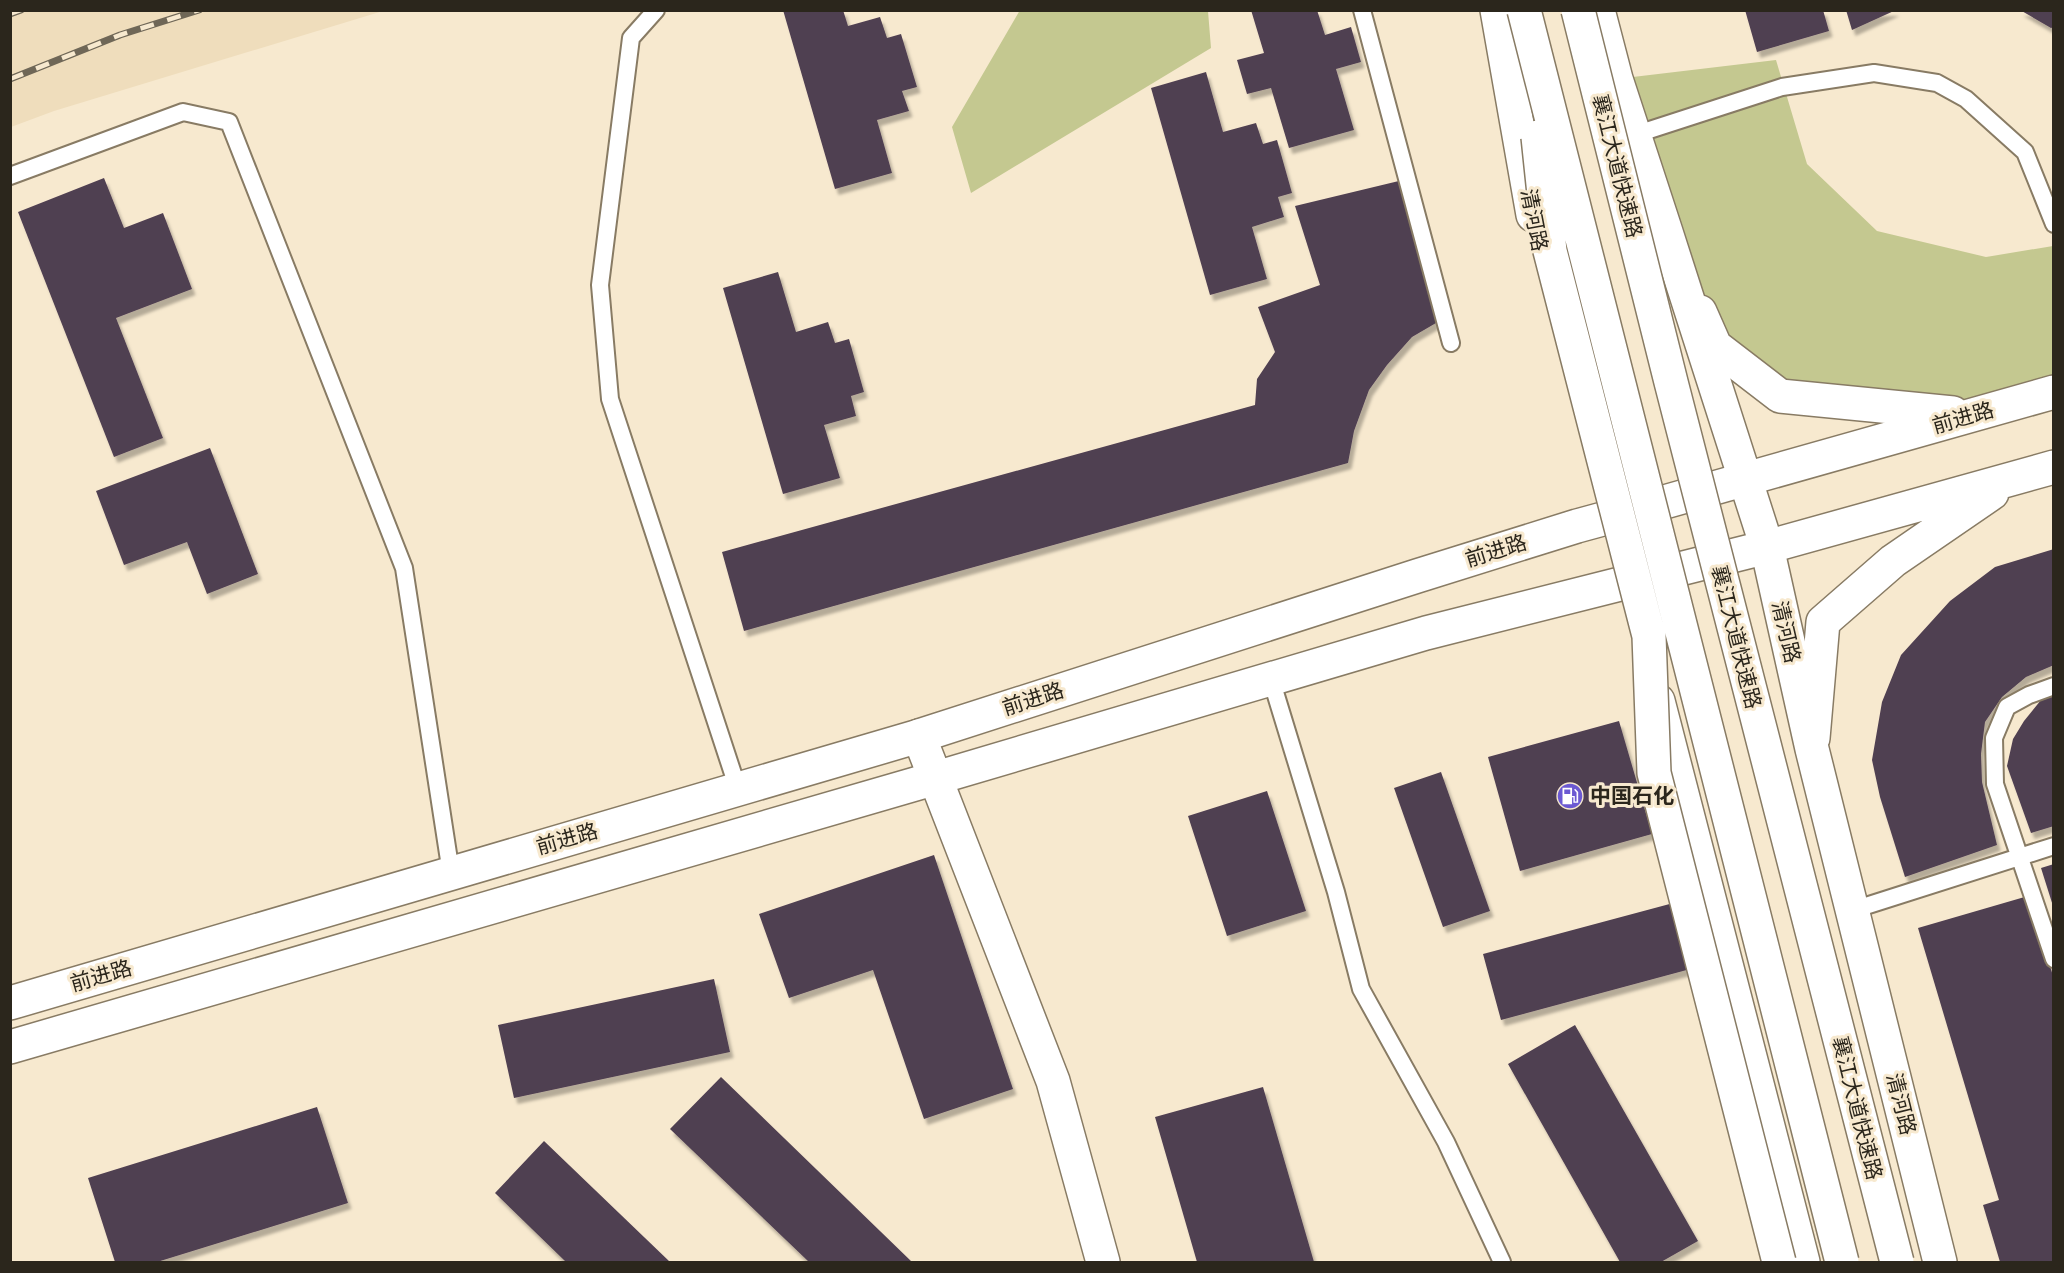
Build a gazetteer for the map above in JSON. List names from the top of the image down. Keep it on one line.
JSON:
{"streets":{"main road":["襄江大道快速路","清河路","前进路"]},"crossings":[["清河路","前进路"]],"places":{"fuel station":["中国石化"]}}
